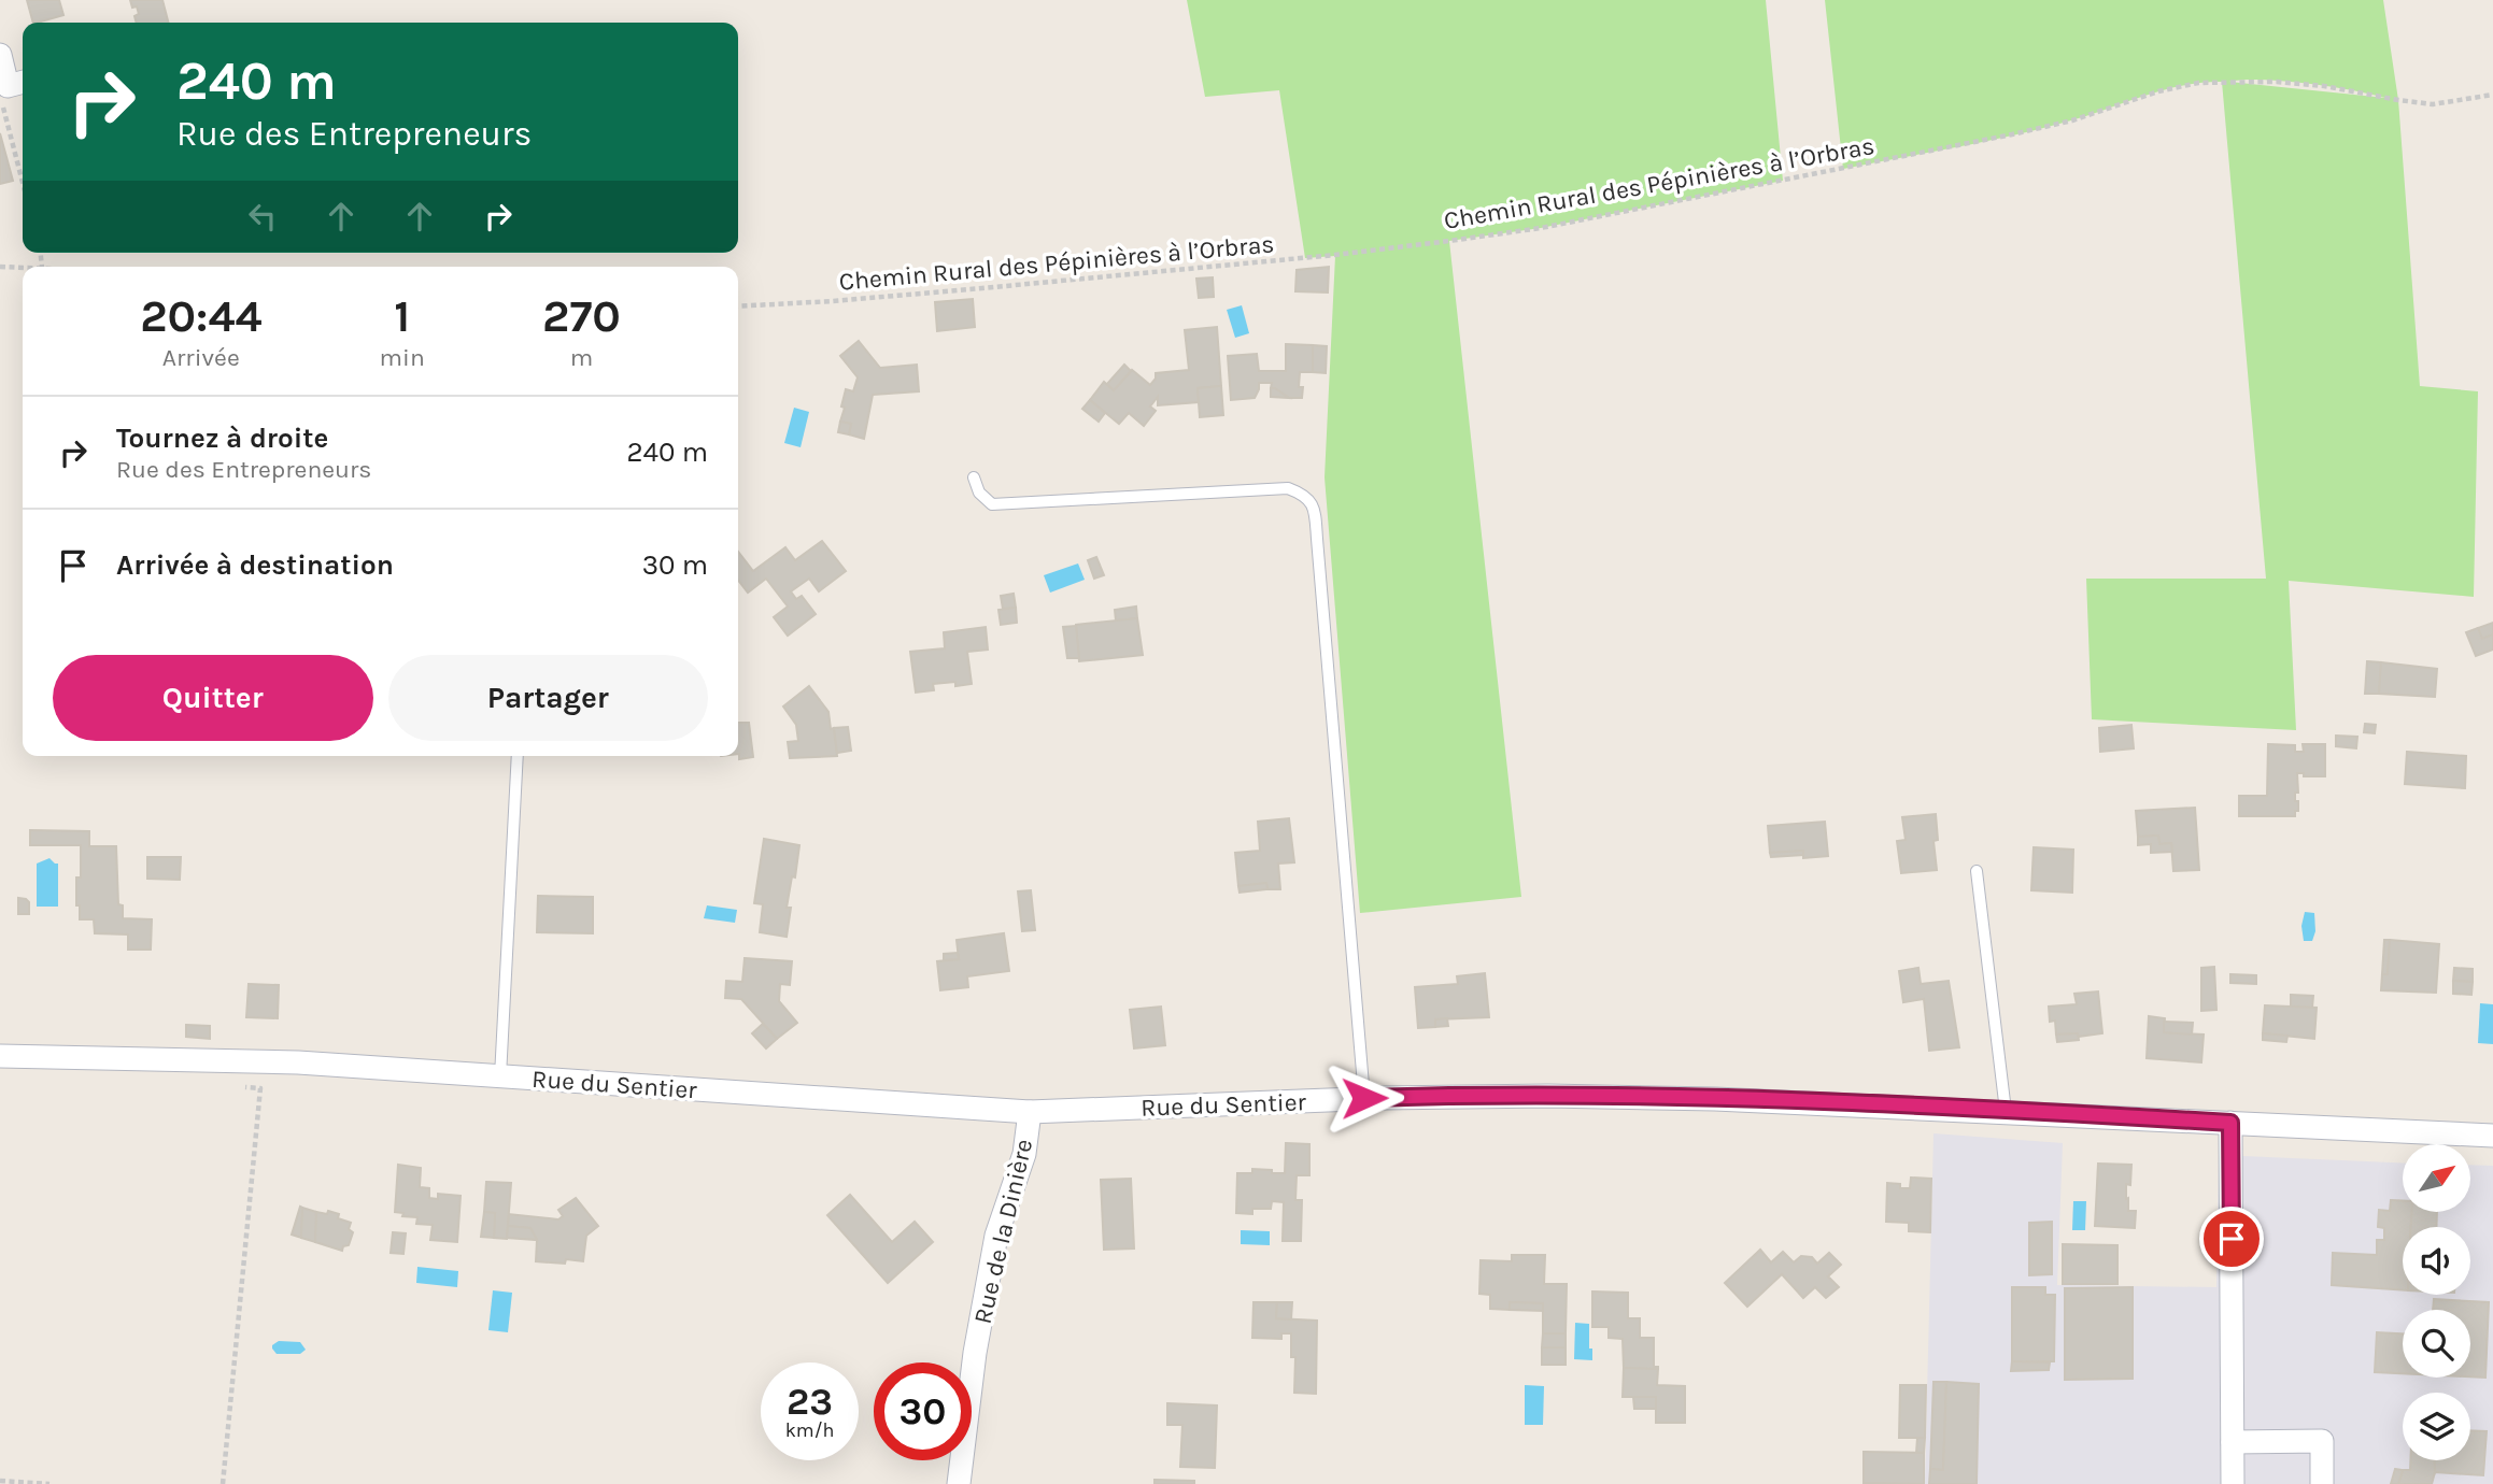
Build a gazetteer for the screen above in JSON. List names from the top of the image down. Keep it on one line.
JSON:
{"streets":{"street":["Rue du Sentier","Rue de la Dinière"],"path":["Chemin Rural des Pépinières à l’Orbras"]},"crossings":[["Rue du Sentier","Rue de la Dinière"]],"north":"top right","page":{"turn":["240 m","Rue des Entrepreneurs"],"eta":["20:44","Arrivée","1","min","270","m"],"list":[{"name":"Tournez à droite","note":"Rue des Entrepreneurs","value":"240 m"},{"name":"Arrivée à destination","value":"30 m"}],"buttons":["Quitter","Partager"],"speed":"23 km/h","limit":"30"}}
